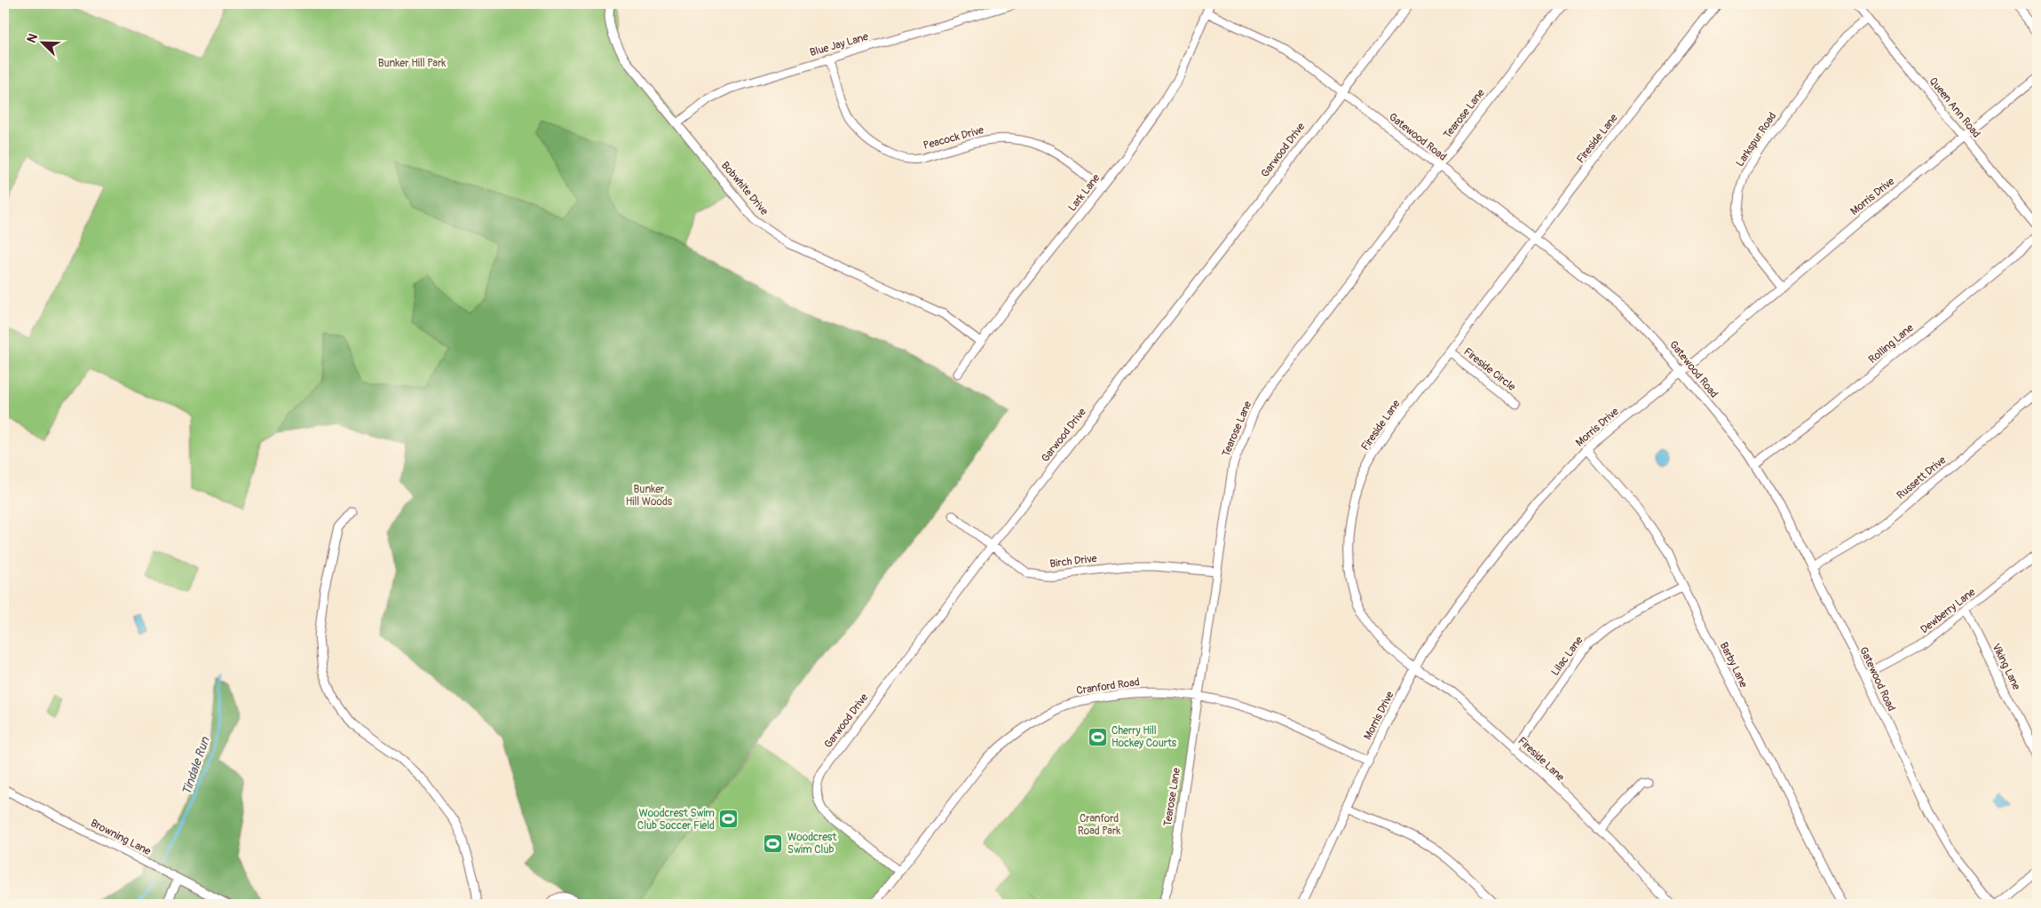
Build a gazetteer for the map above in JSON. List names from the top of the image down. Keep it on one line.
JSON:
{"streets":{"street":["Blue Jay Lane","Queen Ann Road","Tearose Lane","Gatewood Road","Peacock Drive","Fireside Lane","Larkspur Road","Garwood Drive","Bobwhite Drive","Lark Lane","Morris Drive","Rolling Lane","Fireside Circle","Russett Drive","Birch Drive","Dewberry Lane","Lilac Lane","Barby Lane","Viking Lane","Cranford Road","Browning Lane"]},"crossings":[["Blue Jay Lane","Peacock Drive"],["Blue Jay Lane","Bobwhite Drive"],["Queen Ann Road","Larkspur Road"],["Queen Ann Road","Morris Drive"],["Tearose Lane","Gatewood Road"],["Tearose Lane","Birch Drive"],["Tearose Lane","Cranford Road"],["Gatewood Road","Fireside Lane"],["Gatewood Road","Garwood Drive"],["Gatewood Road","Lark Lane"],["Gatewood Road","Morris Drive"],["Gatewood Road","Rolling Lane"],["Gatewood Road","Russett Drive"],["Gatewood Road","Dewberry Lane"],["Peacock Drive","Lark Lane"],["Fireside Lane","Morris Drive"],["Fireside Lane","Fireside Circle"],["Fireside Lane","Lilac Lane"],["Larkspur Road","Morris Drive"],["Garwood Drive","Birch Drive"],["Garwood Drive","Cranford Road"],["Bobwhite Drive","Lark Lane"],["Morris Drive","Barby Lane"],["Morris Drive","Cranford Road"],["Dewberry Lane","Viking Lane"],["Lilac Lane","Barby Lane"]],"water":["Tindale Run"],"parks":["Bunker Hill Park","Bunker Hill Woods","Cranford Road Park"],"places":{"sports":["Cherry Hill Hockey Courts","Woodcrest Swim Club Soccer Field","Woodcrest Swim Club"]},"north":"top left"}
